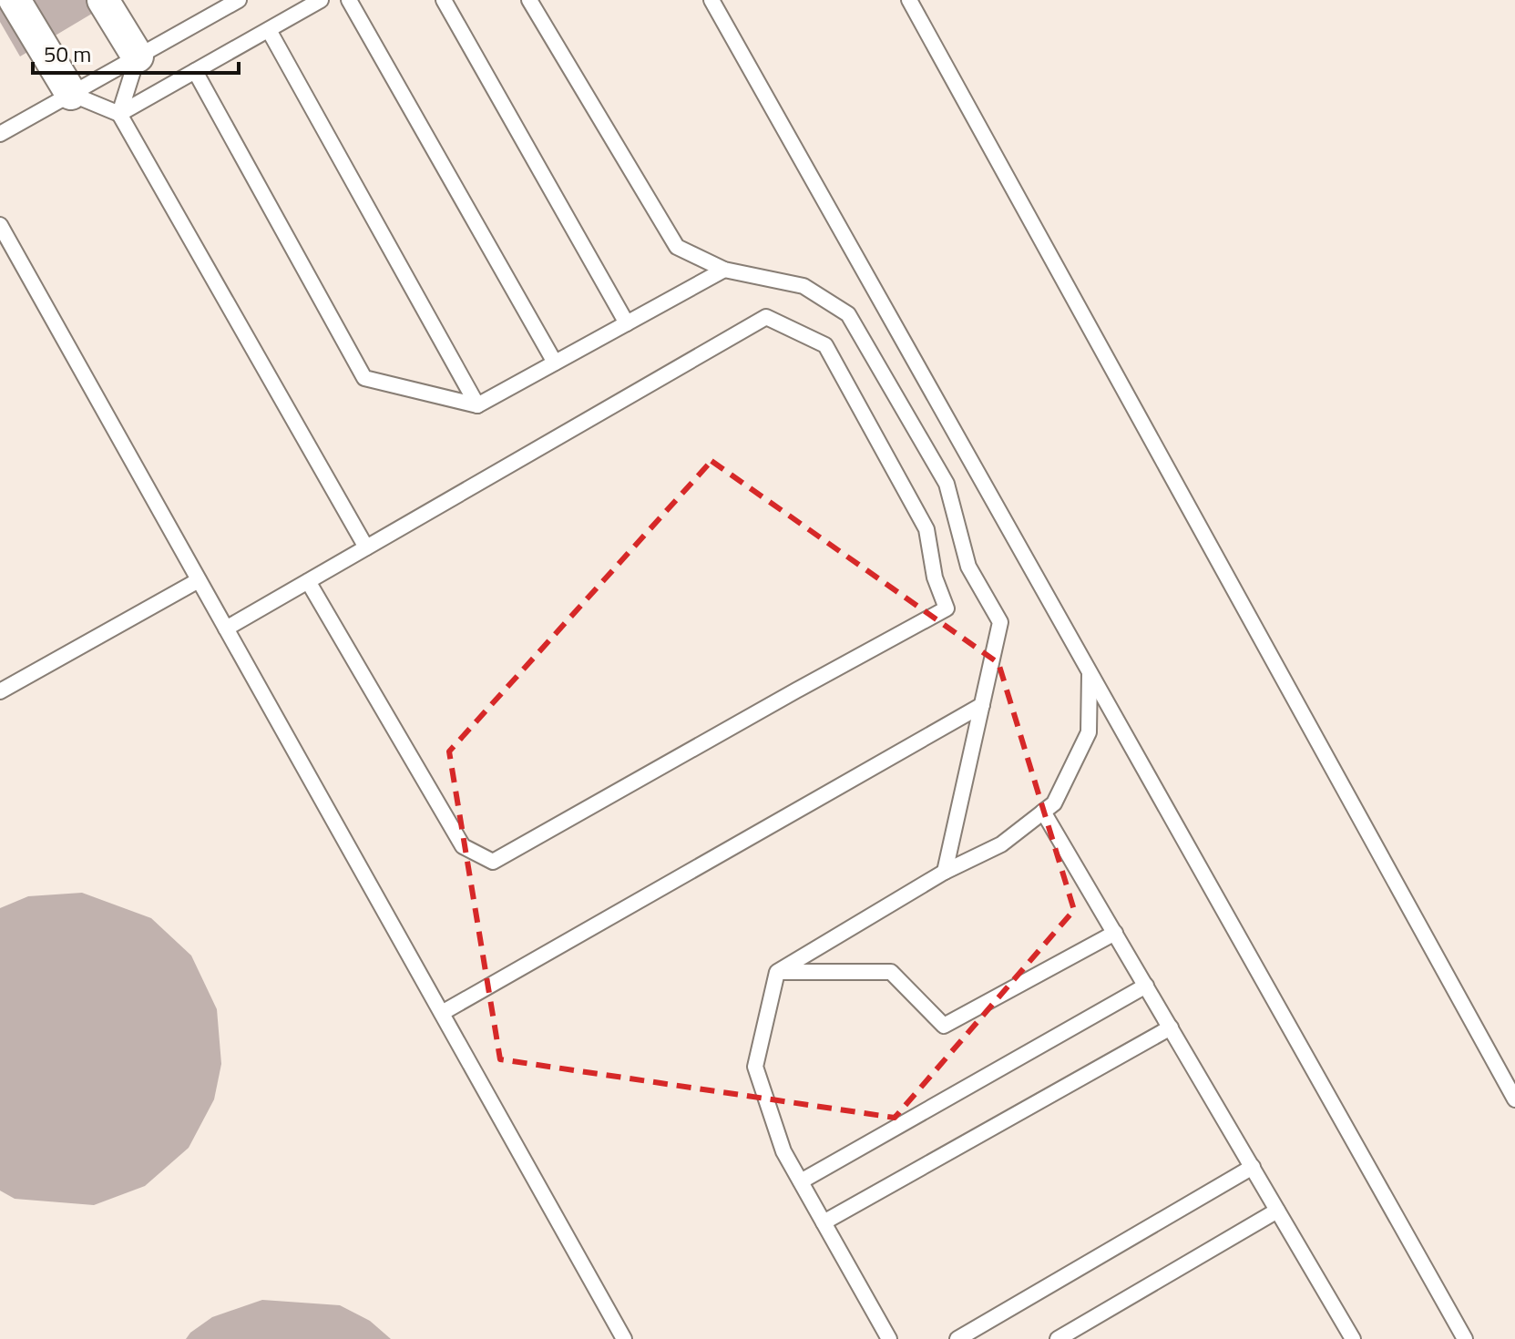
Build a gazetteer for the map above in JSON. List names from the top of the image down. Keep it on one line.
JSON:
{"scale_bar":"50 m"}
